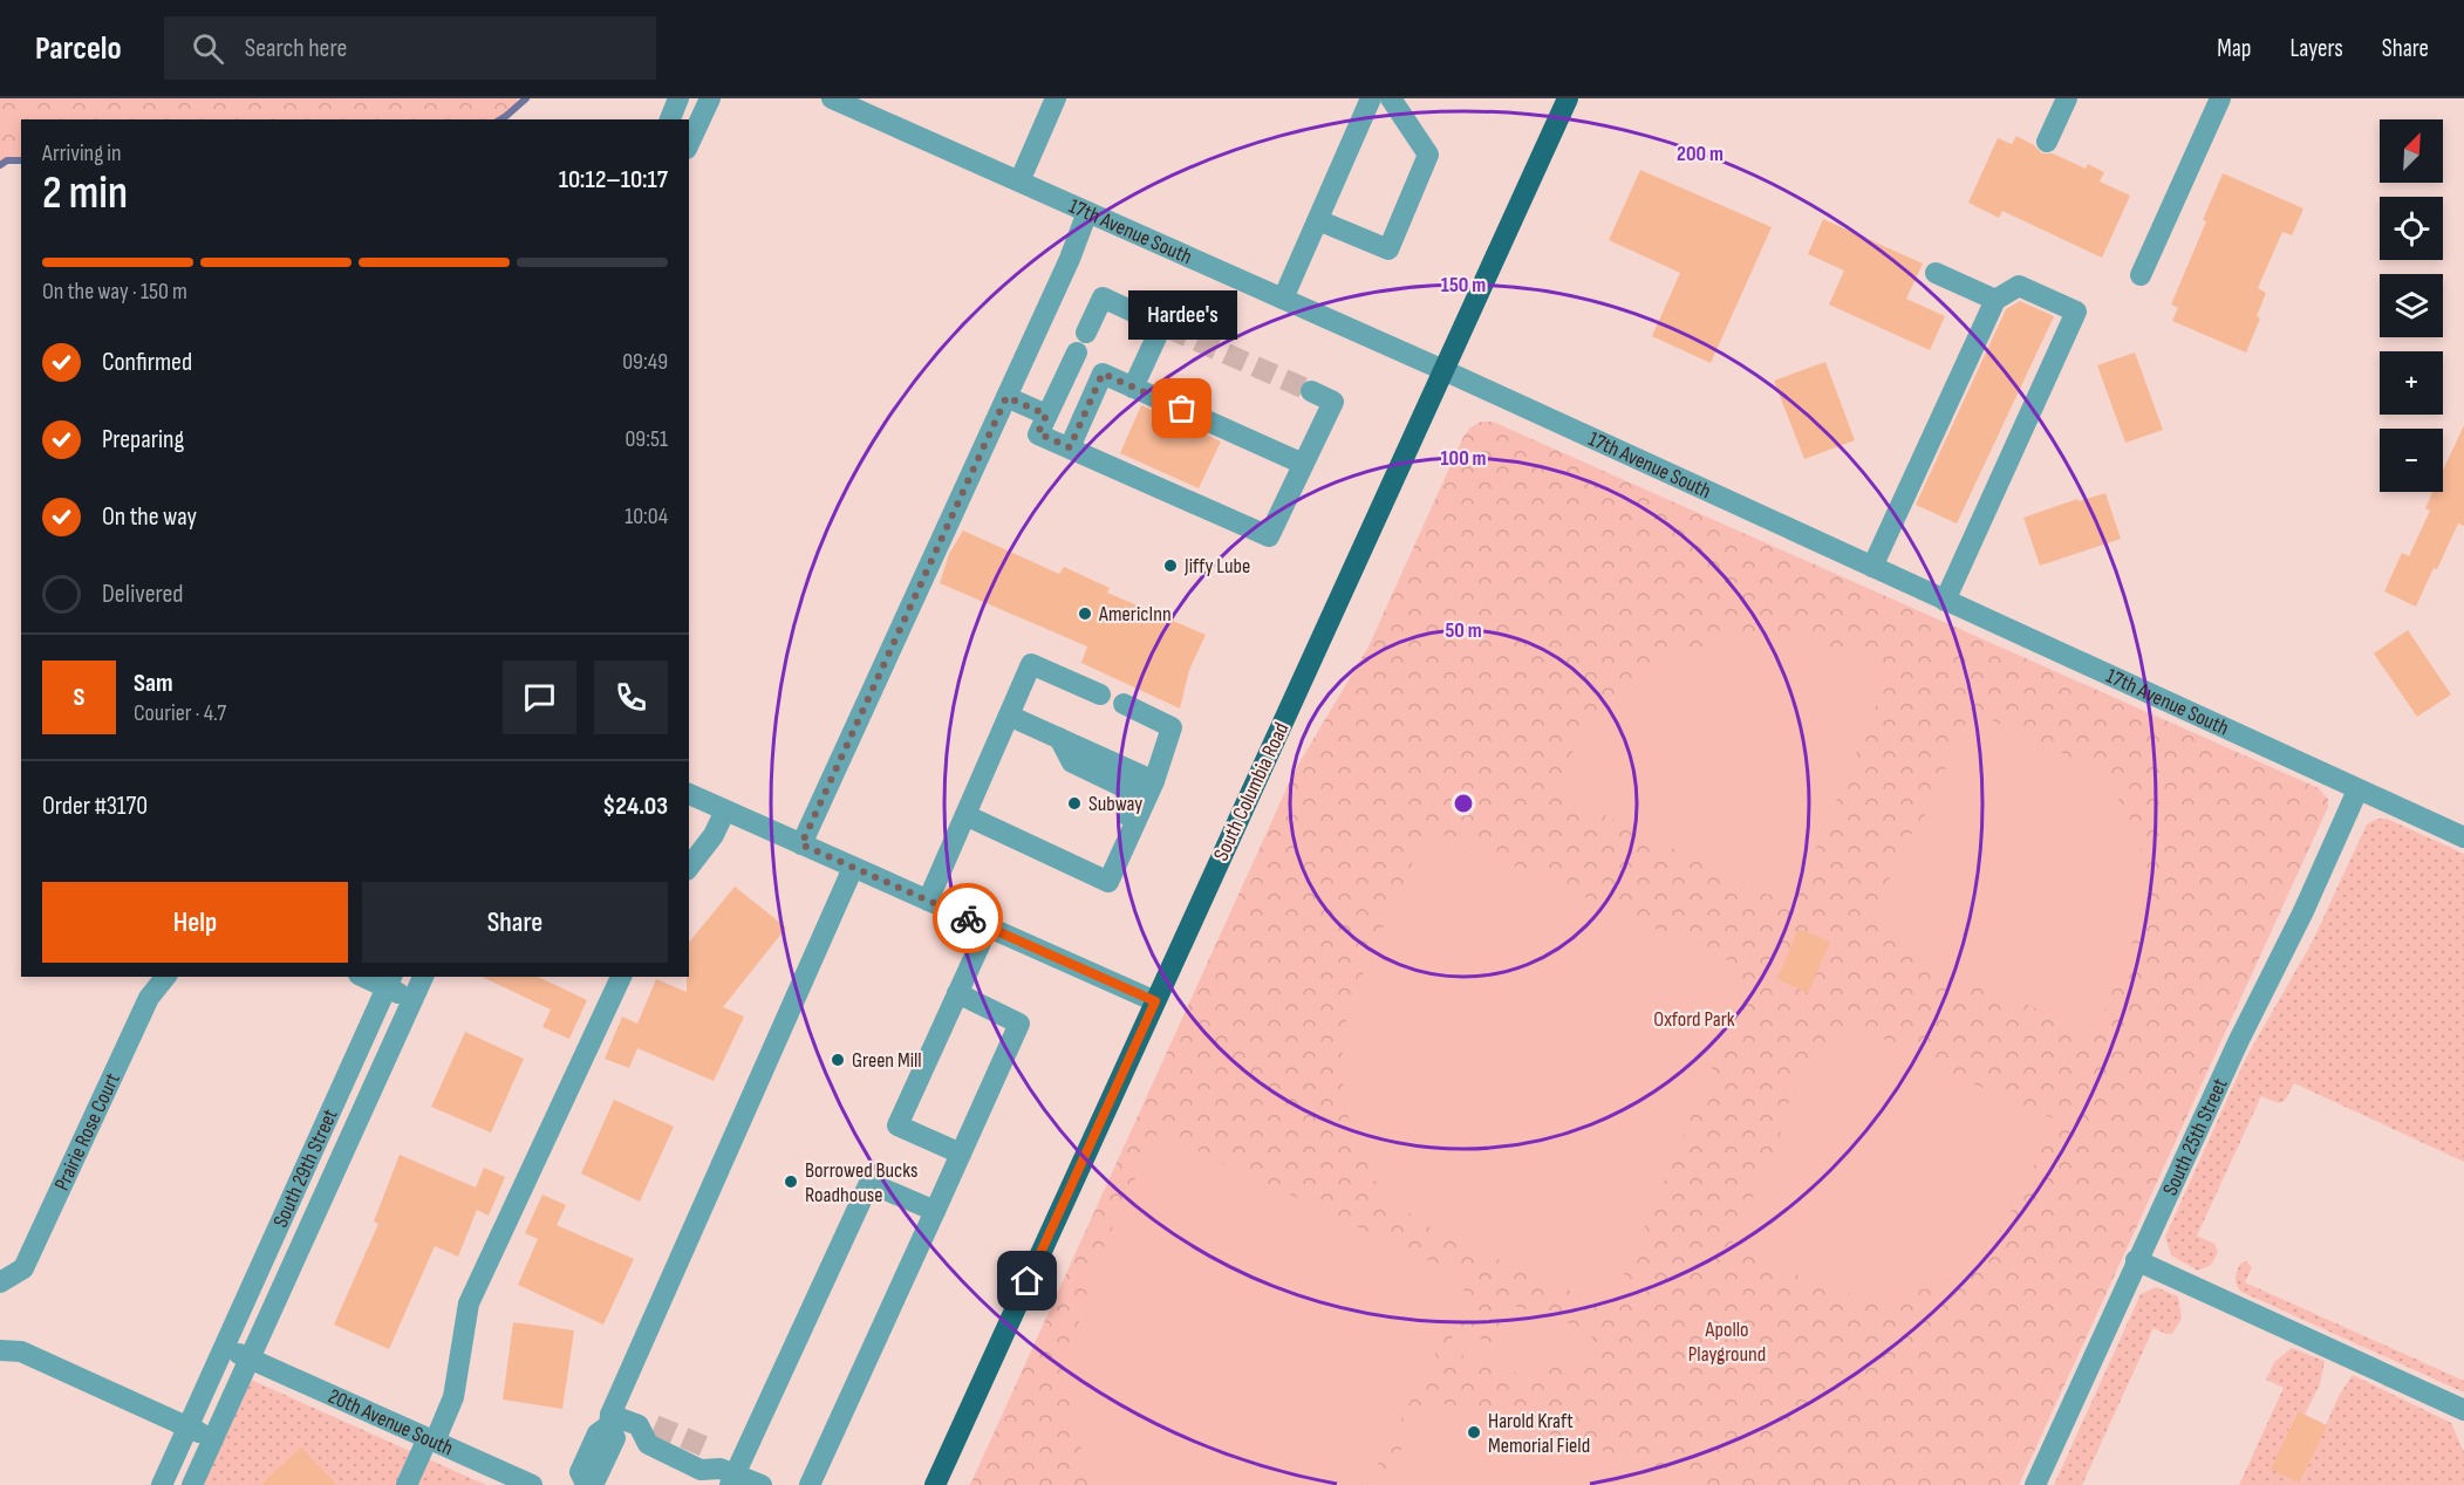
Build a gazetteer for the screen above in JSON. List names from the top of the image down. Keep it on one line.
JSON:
{"streets":{"main road":["South Columbia Road"],"street":["17th Avenue South","Prairie Rose Court","South 25th Street","South 29th Street","20th Avenue South"]},"crossings":[["17th Avenue South","South Columbia Road"],["17th Avenue South","South 25th Street"],["South 29th Street","20th Avenue South"]],"parks":["Oxford Park","Apollo Playground"],"places":["Hardee's","Jiffy Lube","AmericInn","Subway","Green Mill","Borrowed Bucks Roadhouse","Harold Kraft Memorial Field"],"north":"top right","page":{"header":"Parcelo","search":"Search here","nav":["Map","Layers","Share"],"map_buttons":["+","−"],"heading":["2 min","Arriving in","10:12–10:17"],"panel":["Sam","Courier · 4.7","Order #3170","$24.03"],"bar":"On the way · 150 m","bubble":"Hardee's","list":[["Confirmed","09:49"],["Preparing","09:51"],["On the way","10:04"],"Delivered"],"round":"S","buttons":["Help","Share"]},"rings":["200 m","150 m","100 m","50 m"]}
